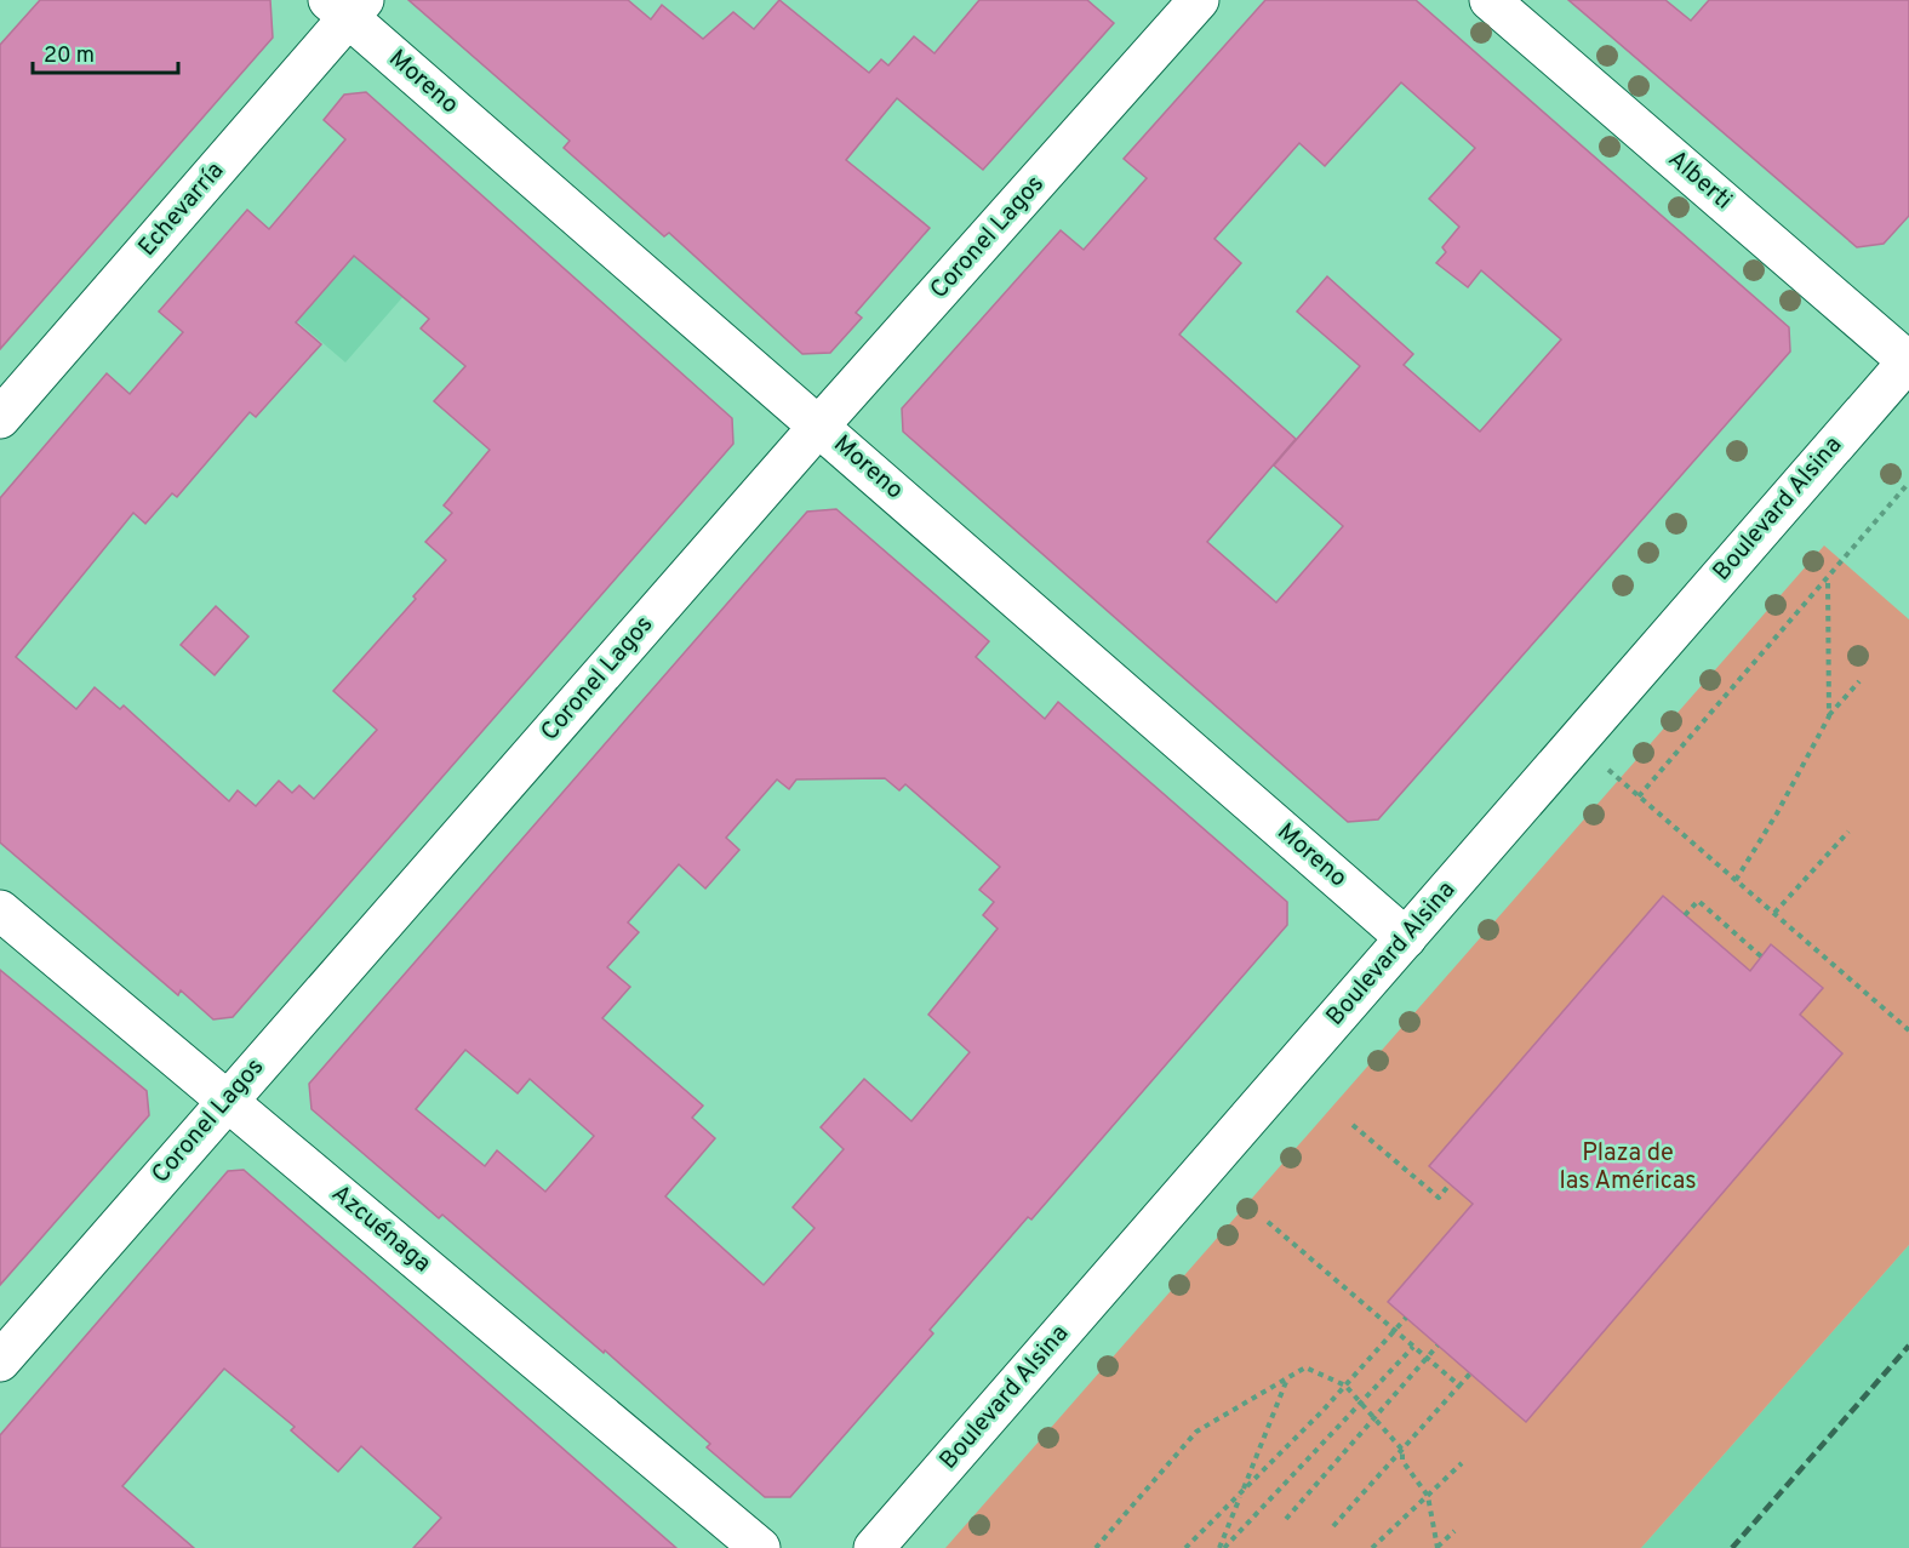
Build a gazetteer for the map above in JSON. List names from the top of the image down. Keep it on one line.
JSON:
{"streets":{"street":["Moreno","Alberti","Echevarría","Coronel Lagos","Boulevard Alsina","Azcuénaga"]},"crossings":[["Moreno","Echevarría"],["Moreno","Coronel Lagos"],["Moreno","Boulevard Alsina"],["Alberti","Boulevard Alsina"],["Coronel Lagos","Azcuénaga"]],"parks":["Plaza de las Américas"],"scale_bar":"20 m"}
